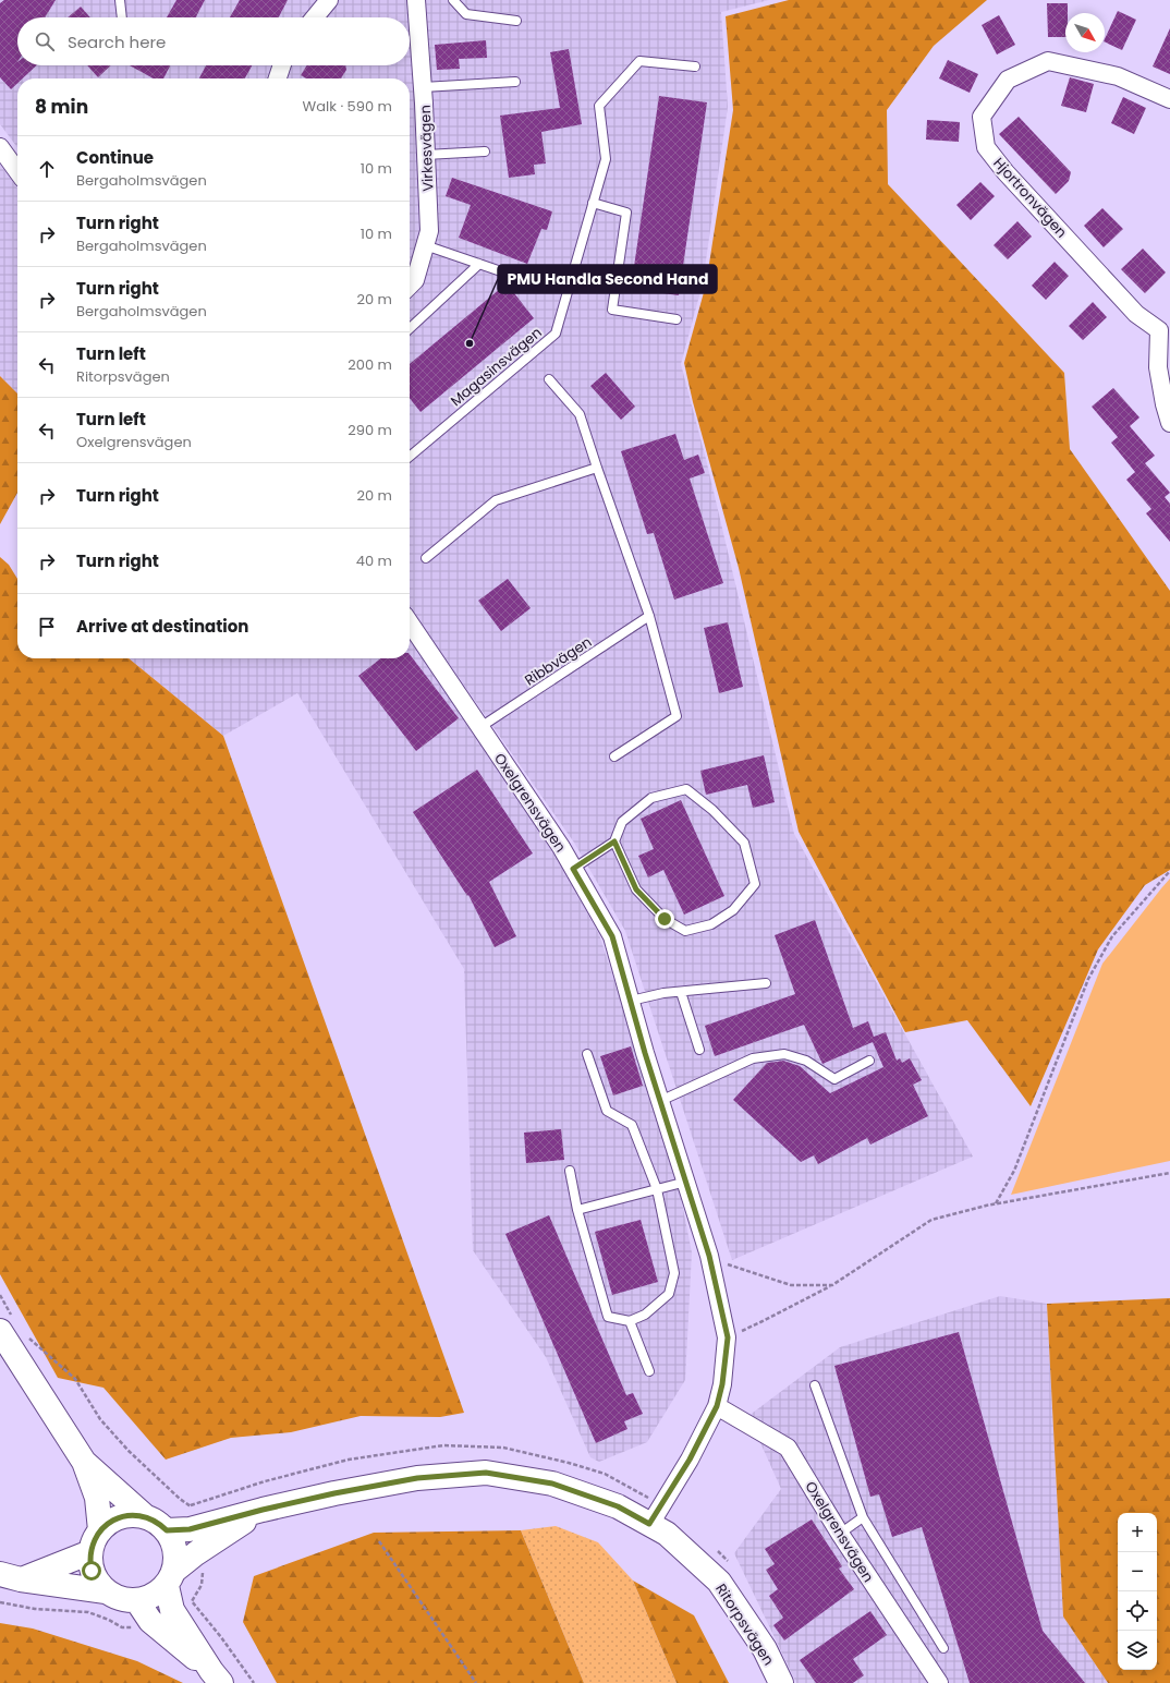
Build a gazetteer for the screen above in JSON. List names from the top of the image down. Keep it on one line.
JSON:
{"streets":{"street":["Virkesvägen","Hjortronvägen","Oxelgrensvägen","Ritorpsvägen"],"lane":["Magasinsvägen","Ribbvägen"]},"crossings":[["Ribbvägen","Oxelgrensvägen"],["Oxelgrensvägen","Ritorpsvägen"]],"places":["PMU Handla Second Hand"],"north":"bottom right","page":{"search":"Search here","heading":["8 min","Walk · 590 m"],"list":[["Continue","Bergaholmsvägen","10 m"],["Turn right","Bergaholmsvägen","10 m"],["Turn right","Bergaholmsvägen","20 m"],["Turn left","Ritorpsvägen","200 m"],["Turn left","Oxelgrensvägen","290 m"],["Turn right","20 m"],["Turn right","40 m"],"Arrive at destination"],"map_buttons":["+","−"]}}
